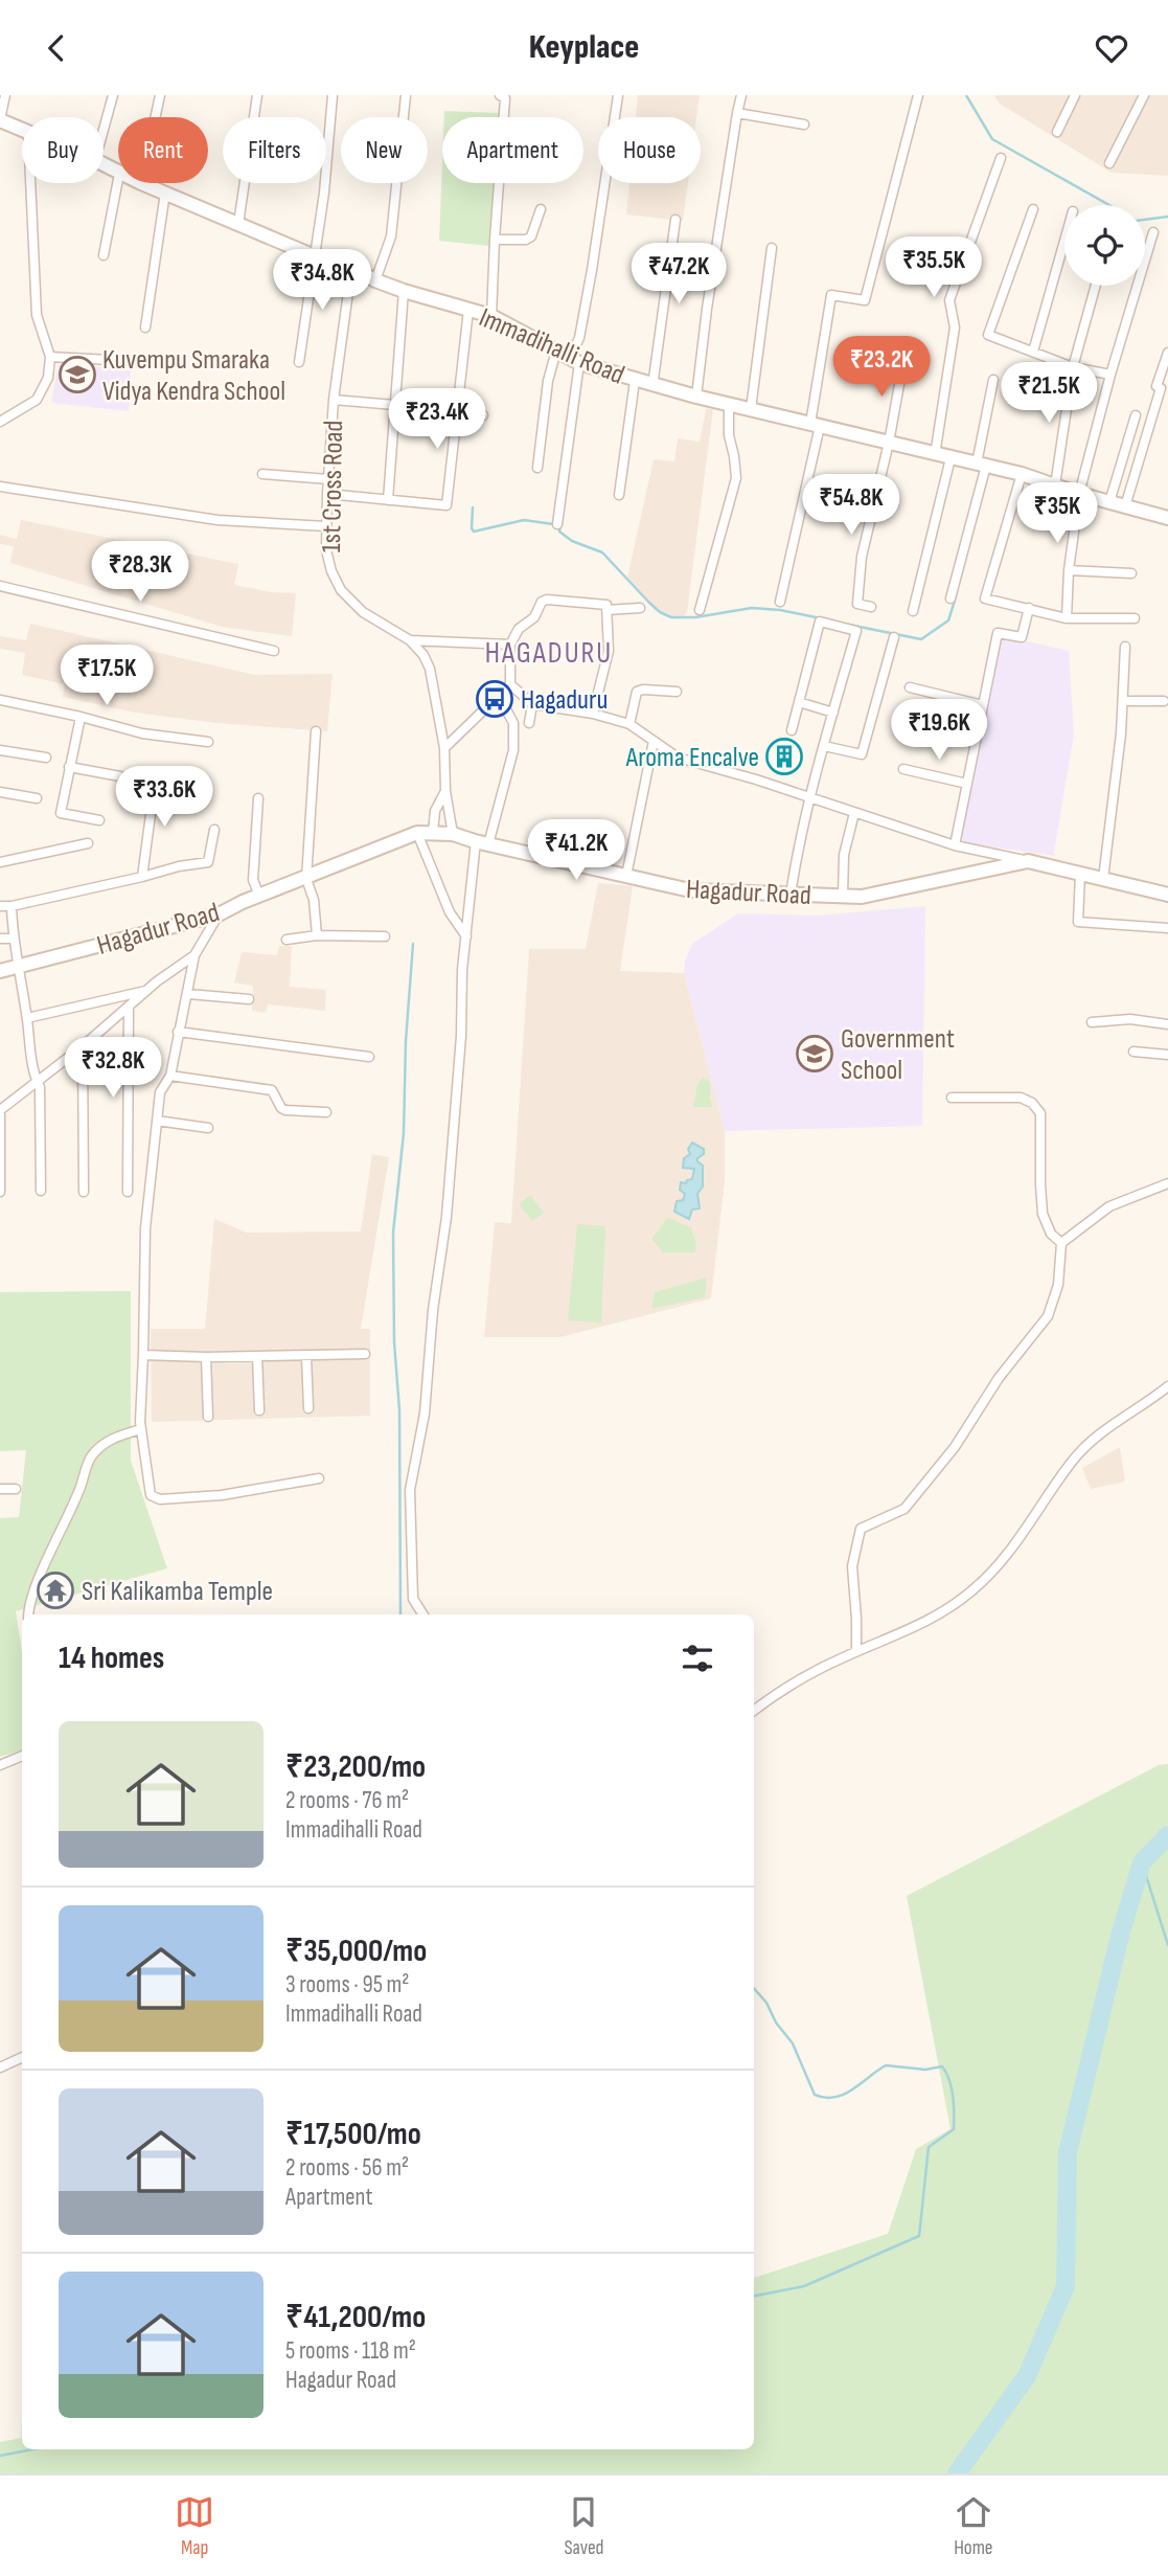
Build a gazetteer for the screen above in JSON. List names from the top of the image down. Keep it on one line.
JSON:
{"streets":{"street":["Immadihalli Road","1st Cross Road","Hagadur Road"]},"crossings":[["Immadihalli Road","1st Cross Road"],["1st Cross Road","Hagadur Road"]],"districts":["HAGADURU"],"places":{"school or university":["Kuvempu Smaraka Vidya Kendra School","Government School"],"bus stop":["Hagaduru"],"building":["Aroma Encalve"],"temple":["Sri Kalikamba Temple"]},"page":{"header":"Keyplace","chip":["Buy","Rent","Filters","New","Apartment","House"],"price":["₹35.5K","₹47.2K","₹34.8K","₹23.2K","₹21.5K","₹23.4K","₹54.8K","₹35K","₹28.3K","₹17.5K","₹19.6K","₹33.6K","₹41.2K","₹32.8K"],"heading":"14 homes","list":[{"name":"₹23,200/mo","note":"2 rooms · 76 m² · Immadihalli Road"},{"name":"₹35,000/mo","note":"3 rooms · 95 m² · Immadihalli Road"},{"name":"₹17,500/mo","note":"2 rooms · 56 m² · Apartment"},{"name":"₹41,200/mo","note":"5 rooms · 118 m² · Hagadur Road"}],"tabs":["Map","Saved","Home"]}}
